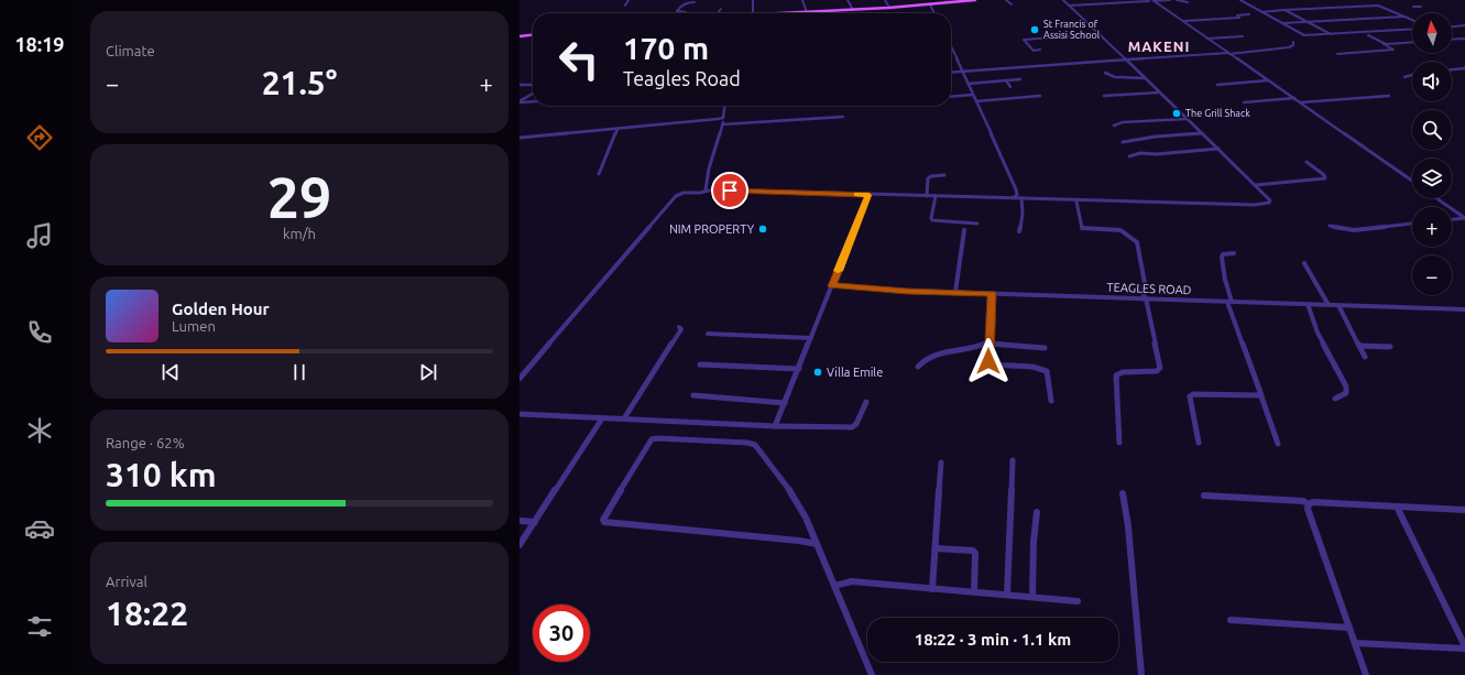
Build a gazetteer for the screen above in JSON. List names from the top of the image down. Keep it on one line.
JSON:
{"streets":{"street":["TEAGLES ROAD"]},"districts":["MAKENI"],"places":["St Francis of Assisi School","The Grill Shack","NIM PROPERTY","Villa Emile"],"north":"top","page":{"tabs":"18:19","tile":["Climate",["29","km/h"],["Range · 62%","310 km"],["Arrival","18:22"]],"map_buttons":["+","−"],"turn":["170 m","Teagles Road"],"heat":["−","21.5°","+"],"song":["Golden Hour","Lumen"],"limit":"30","trip":"18:22 · 3 min · 1.1 km"}}
